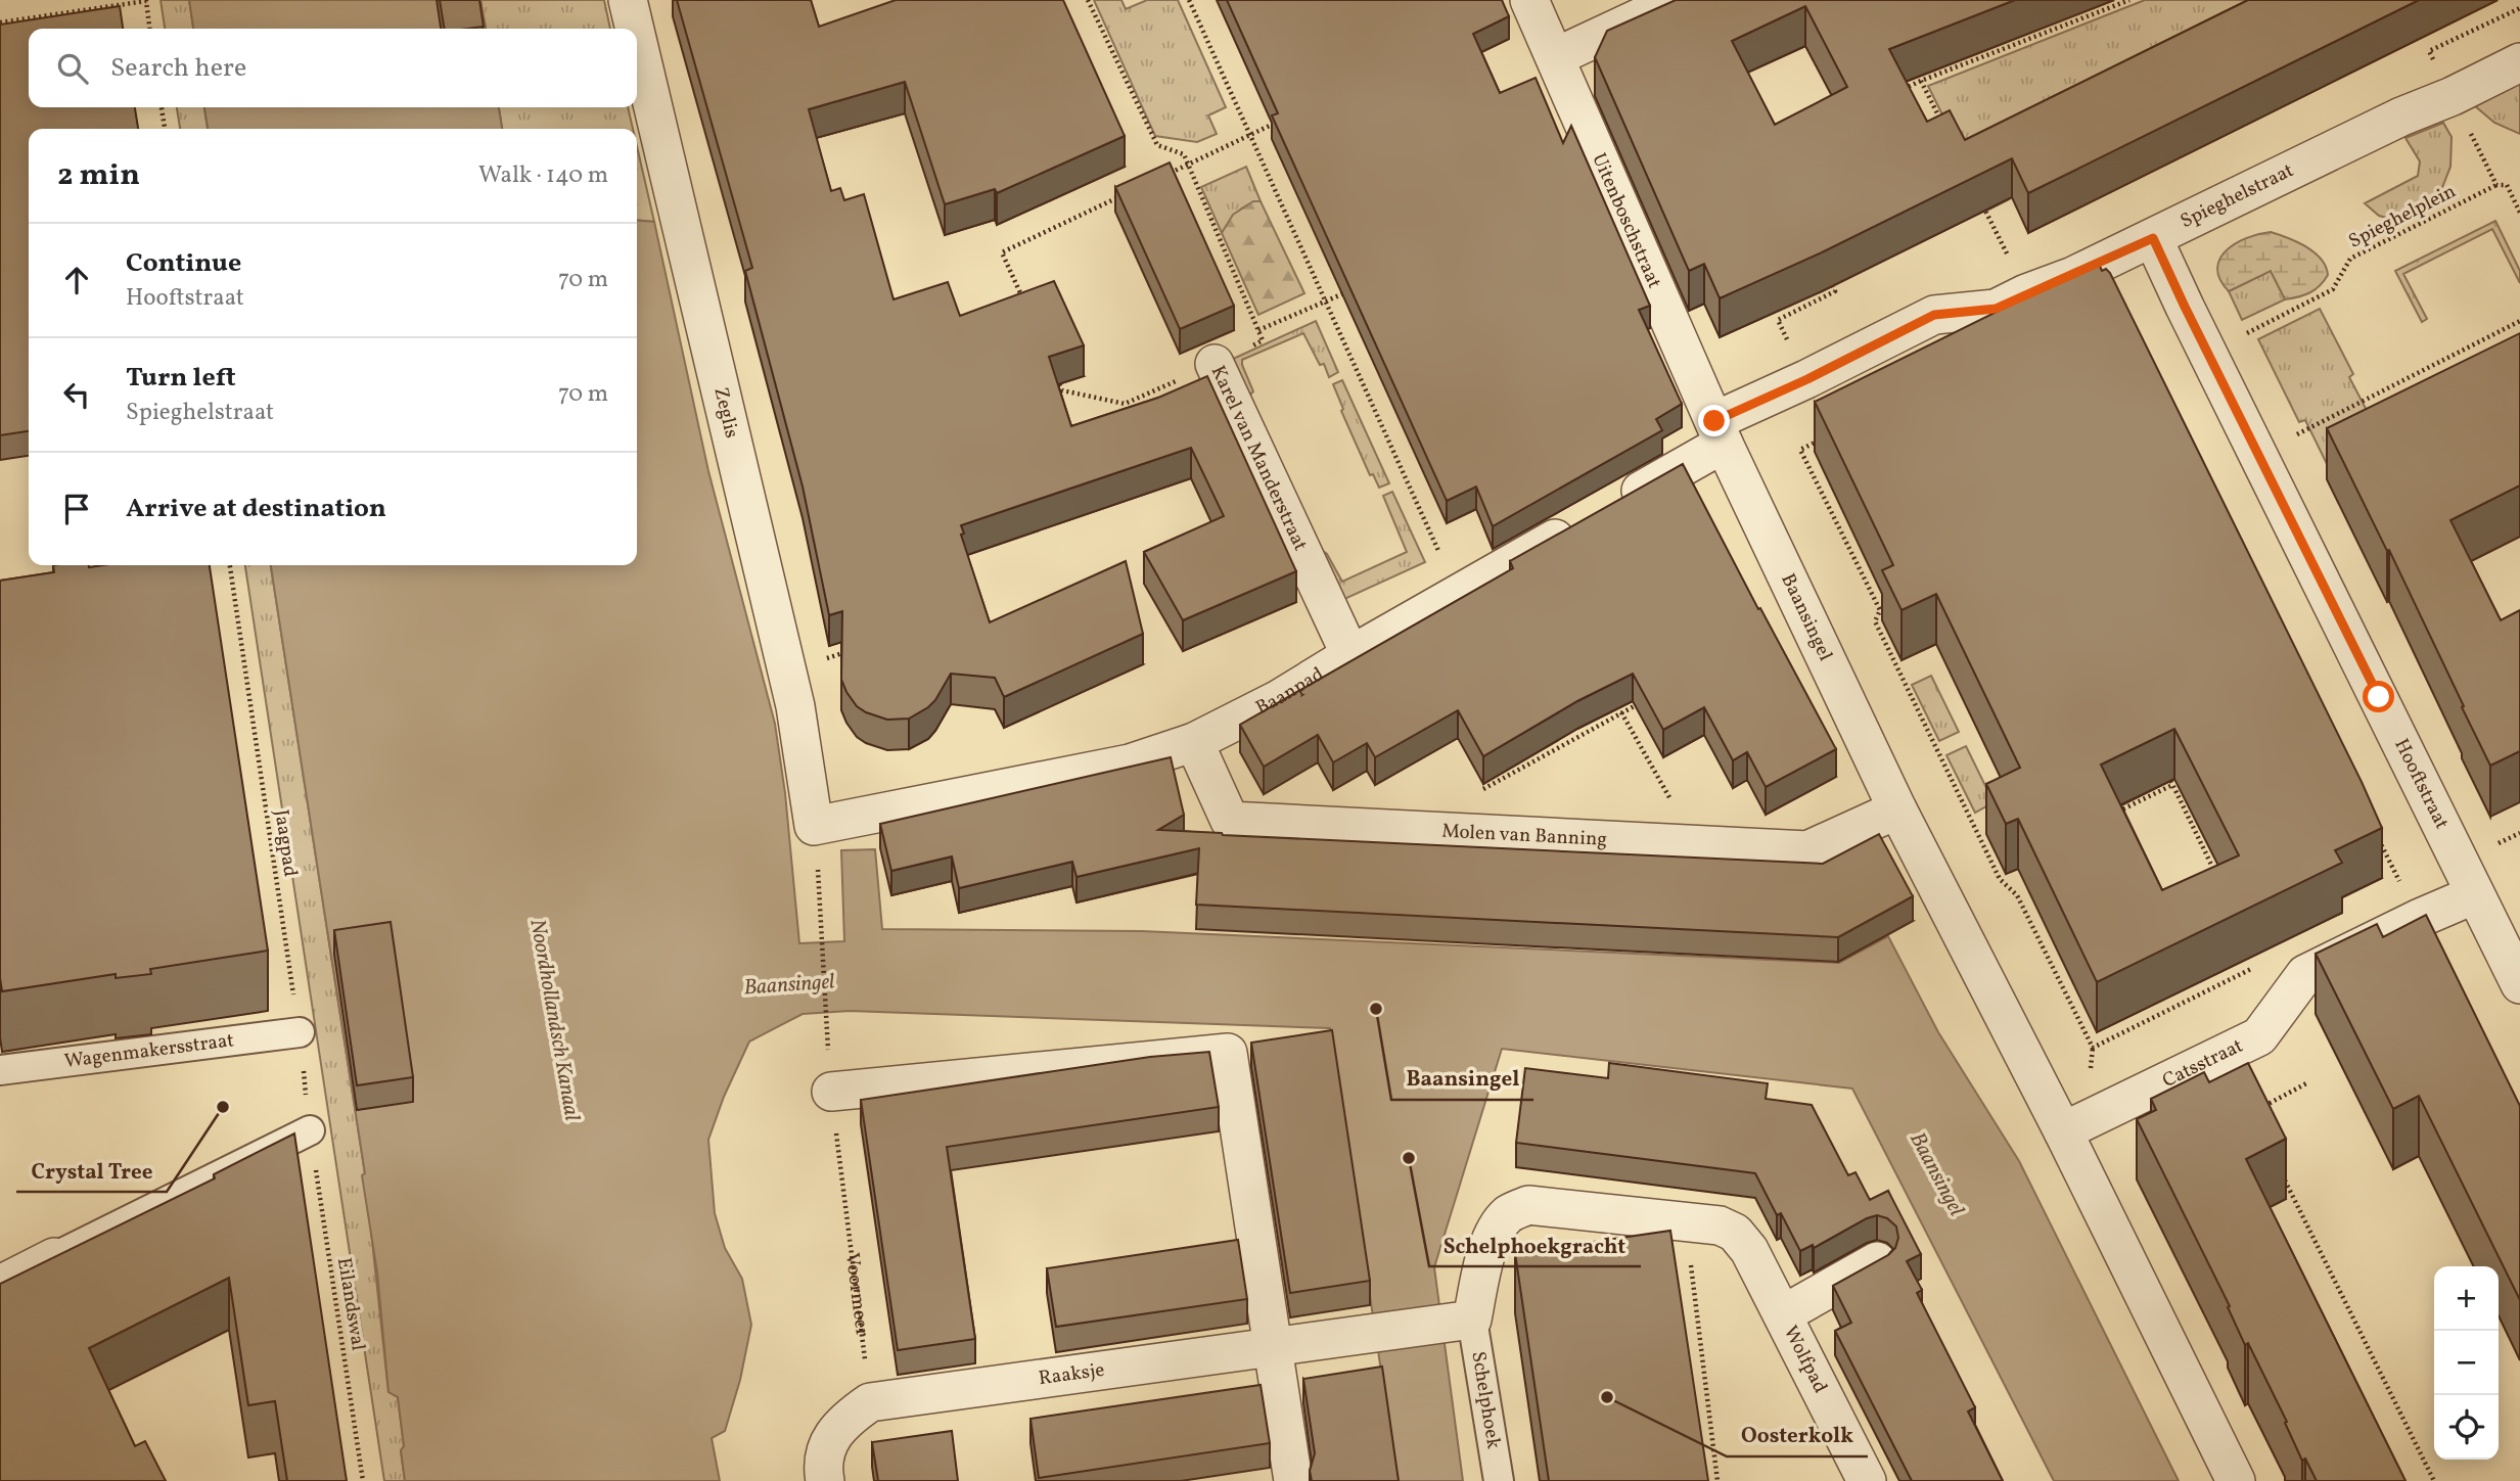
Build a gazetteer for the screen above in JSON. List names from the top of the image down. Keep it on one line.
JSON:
{"streets":{"street":["Spieghelstraat","Uitenboschstraat","Zeglis","Karel van Manderstraat","Baansingel","Baanpad","Hooftstraat","Molen van Banning","Wagenmakersstraat","Catsstraat","Wolfpad","Raaksje","Schelphoek"],"path":["Spieghelplein","Jaagpad","Voormeer","Eilandswal"]},"crossings":[["Spieghelstraat","Uitenboschstraat"],["Spieghelstraat","Baansingel"],["Spieghelstraat","Baanpad"],["Spieghelstraat","Hooftstraat"],["Uitenboschstraat","Baansingel"],["Uitenboschstraat","Baanpad"],["Zeglis","Baanpad"],["Zeglis","Voormeer"],["Karel van Manderstraat","Baanpad"],["Baansingel","Baanpad"],["Baansingel","Molen van Banning"],["Baansingel","Catsstraat"],["Baanpad","Molen van Banning"],["Baanpad","Voormeer"],["Hooftstraat","Catsstraat"],["Jaagpad","Wagenmakersstraat"],["Jaagpad","Eilandswal"],["Voormeer","Raaksje"],["Wolfpad","Raaksje"],["Wolfpad","Schelphoek"],["Raaksje","Schelphoek"]],"water":["Baansingel","Noordhollandsch Kanaal"],"places":["Baansingel","Crystal Tree","Schelphoekgracht","Oosterkolk"],"page":{"search":"Search here","heading":["2 min","Walk · 140 m"],"list":[["Continue","Hooftstraat","70 m"],["Turn left","Spieghelstraat","70 m"],"Arrive at destination"],"map_buttons":["+","−"]}}
